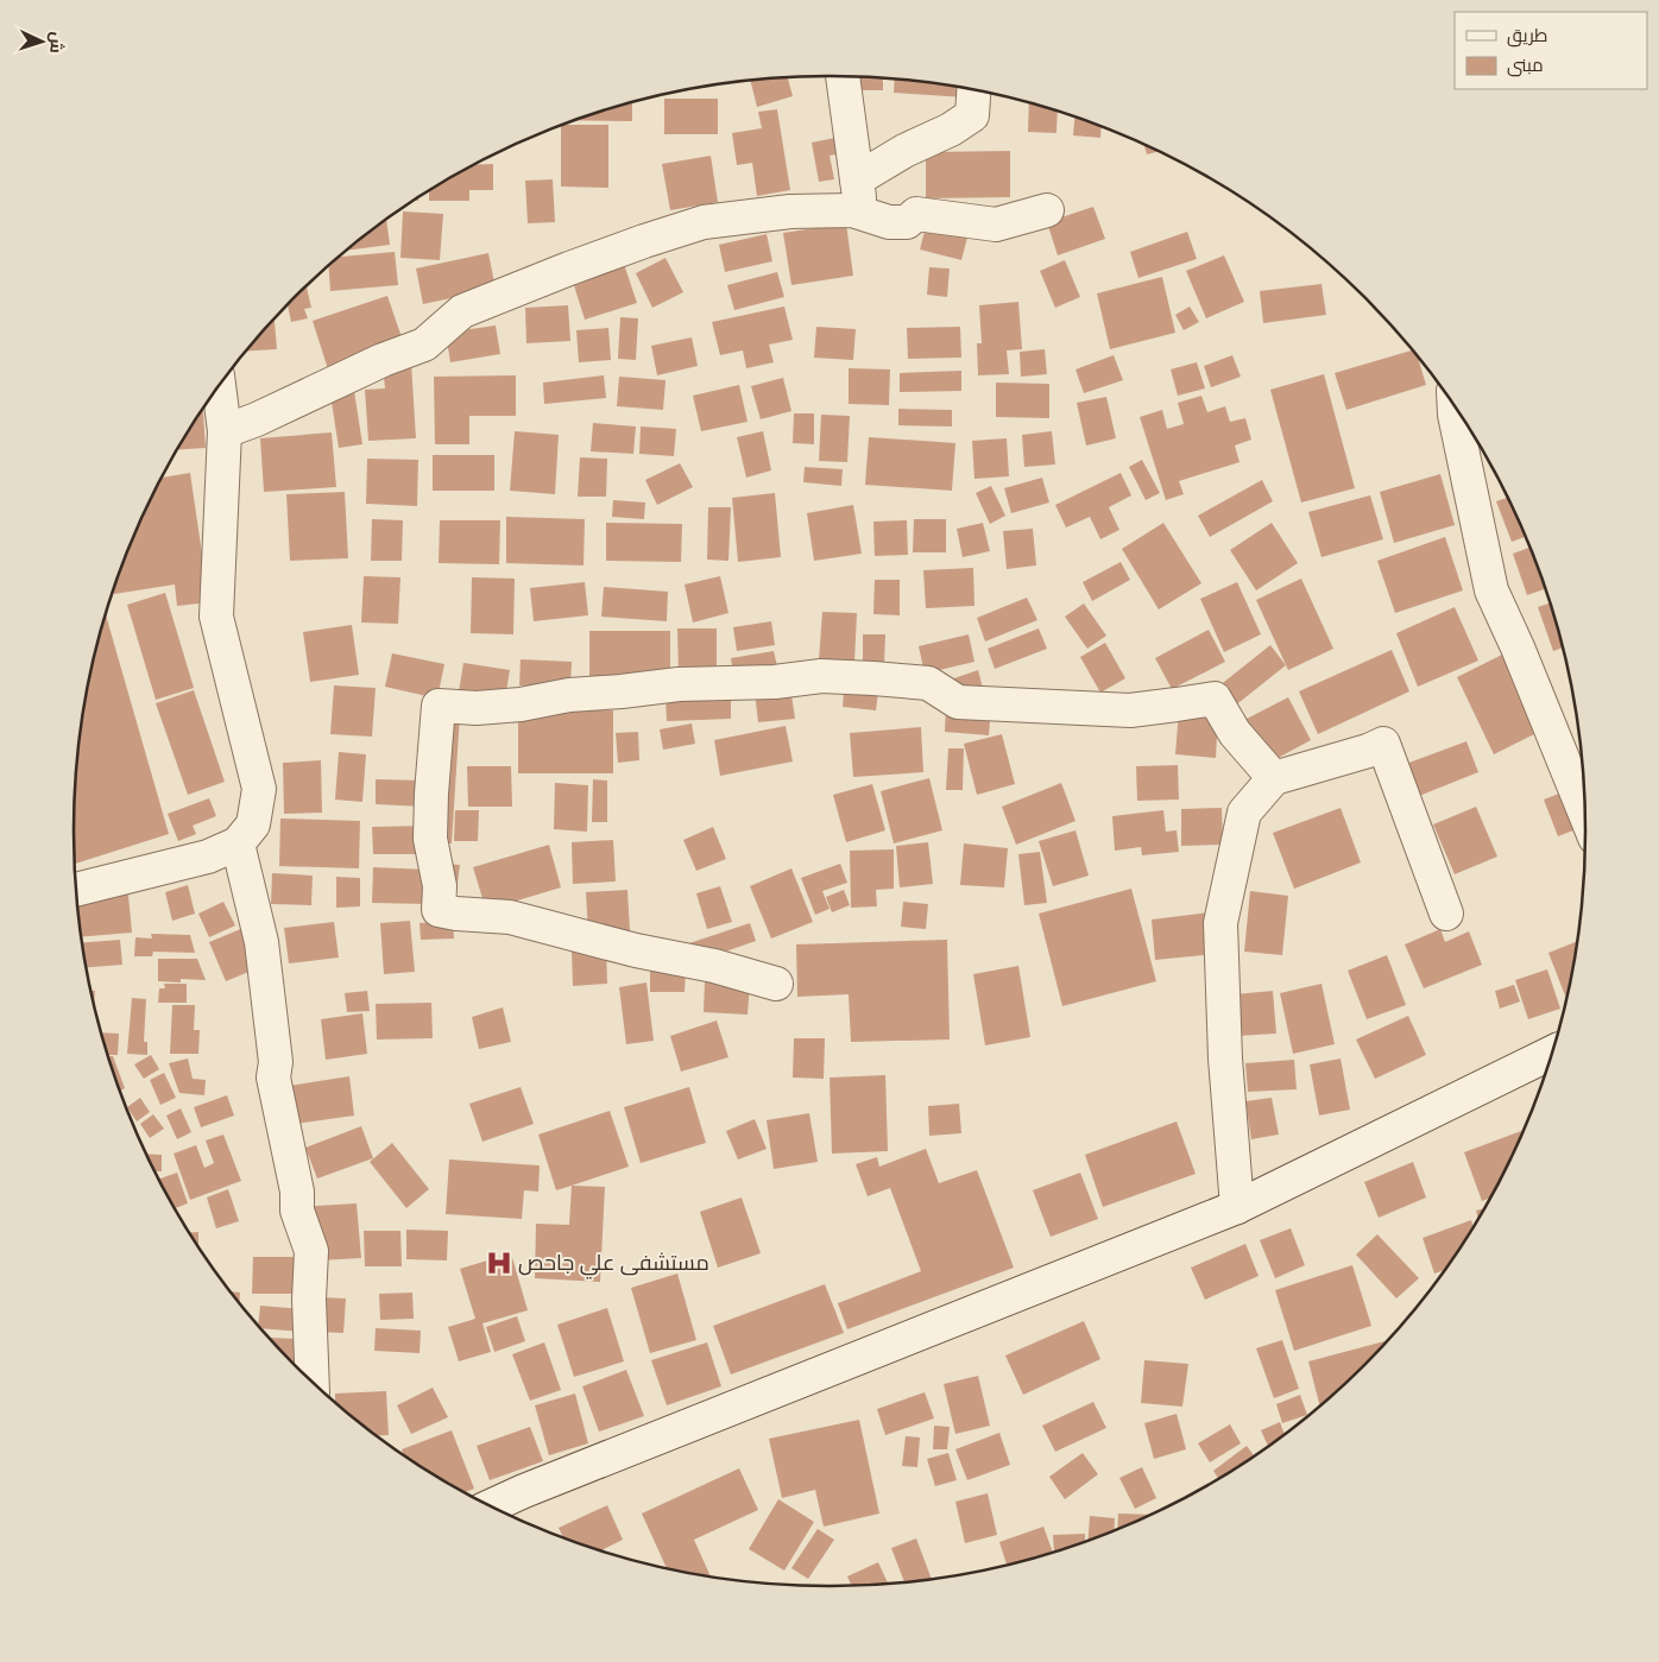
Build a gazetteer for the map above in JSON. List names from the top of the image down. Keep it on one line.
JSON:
{"places":{"hospital":["مستشفى علي جاحص"]},"legend":["طريق","مبنى"],"north":"right"}
